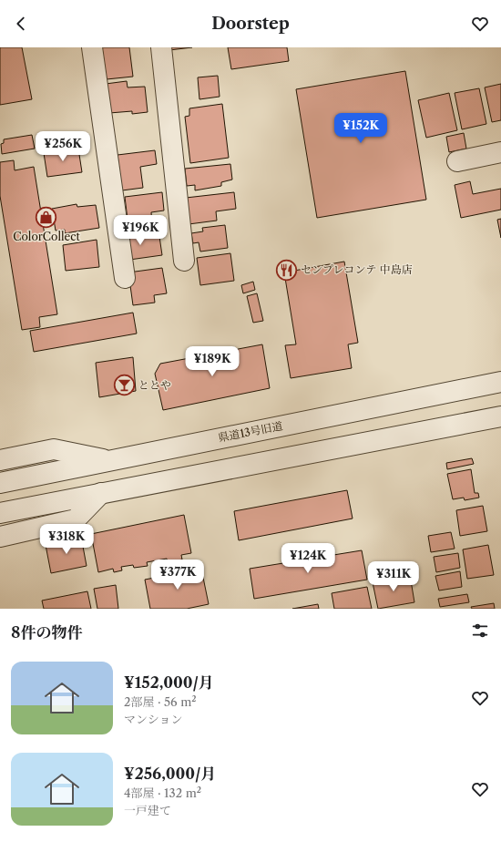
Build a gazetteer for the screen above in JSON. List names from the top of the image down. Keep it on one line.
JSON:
{"streets":{"street":["県道13号旧道"]},"places":{"shop":["ColorCollect"],"restaurant":["センプレコンテ 中島店"],"bar":["ととや"]},"page":{"header":"Doorstep","price":["¥152K","¥256K","¥196K","¥189K","¥318K","¥124K","¥377K","¥311K"],"heading":"8件の物件","list":[{"name":"¥152,000/月","note":"2部屋 · 56 m² · マンション"},{"name":"¥256,000/月","note":"4部屋 · 132 m² · 一戸建て"}]}}
